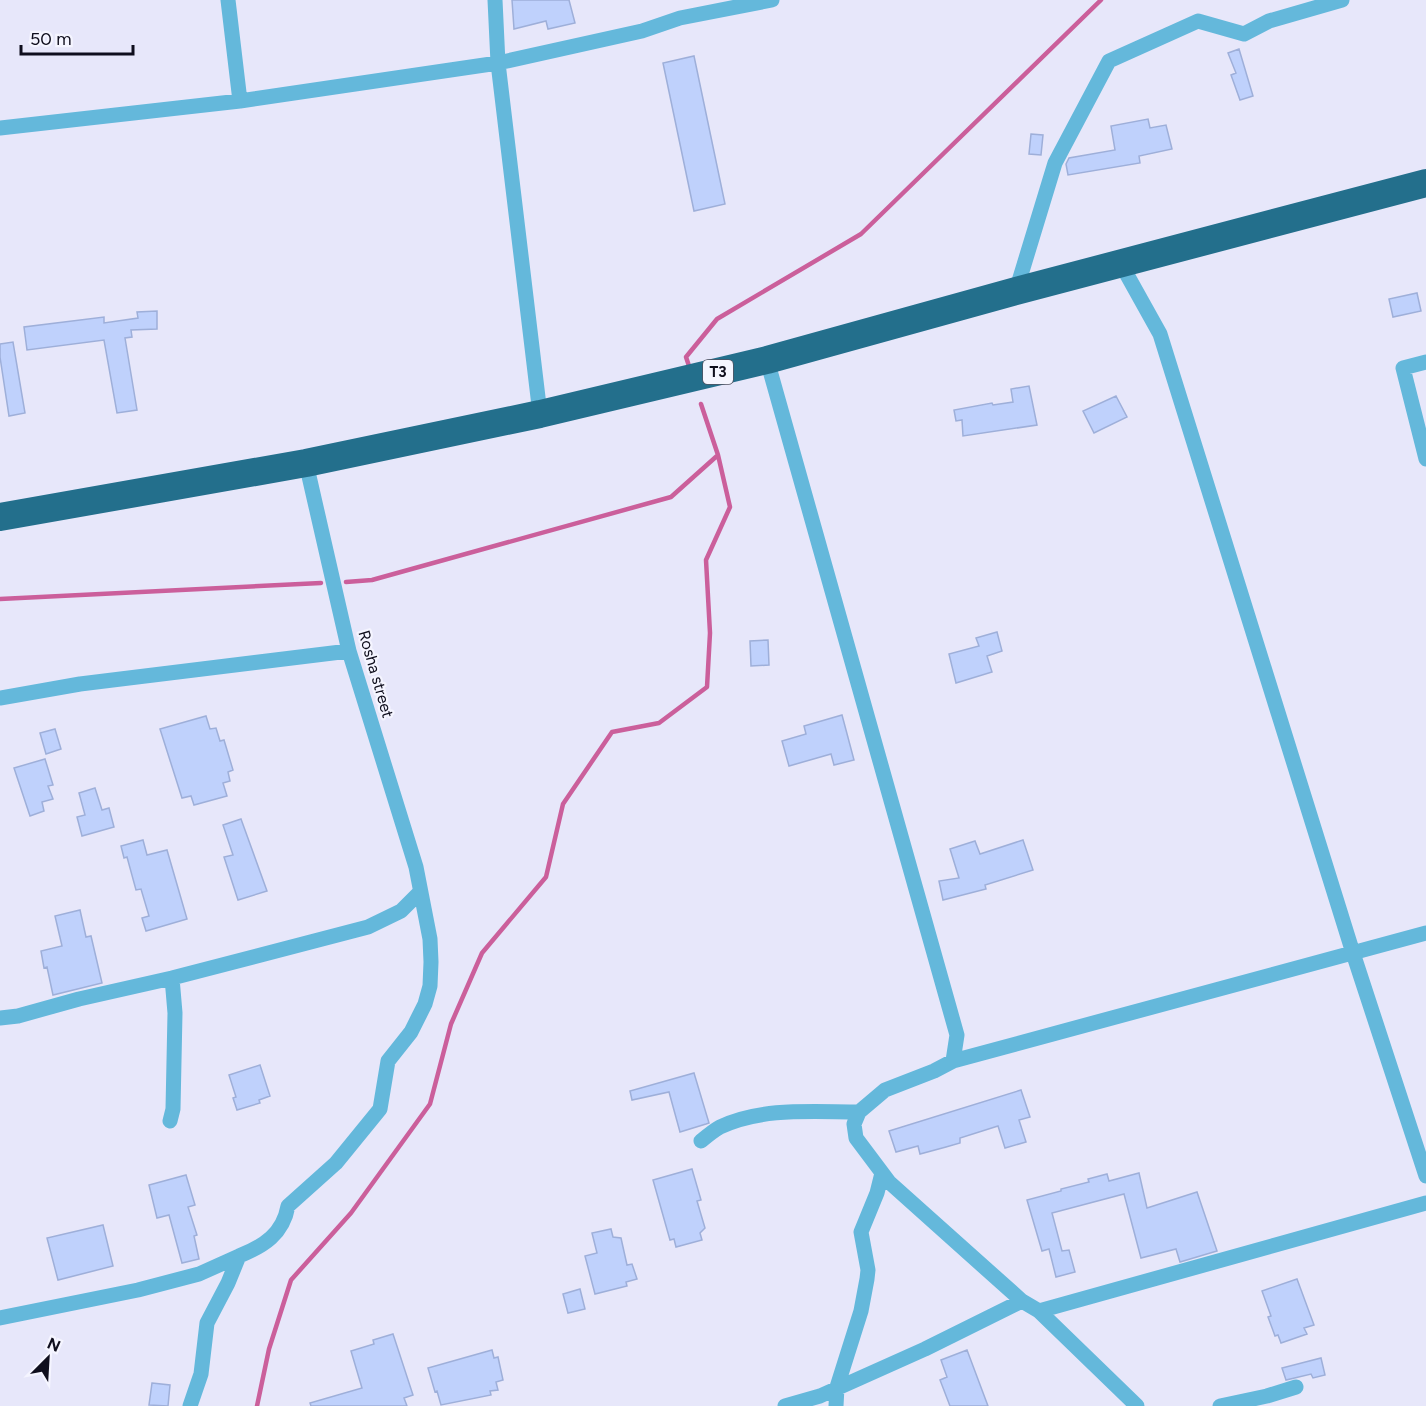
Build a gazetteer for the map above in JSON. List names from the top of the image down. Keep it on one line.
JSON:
{"streets":{"highway":["T3"],"street":["Rosha street"]},"crossings":[["T3","Rosha street"]],"scale_bar":"50 m","north":"top right"}
